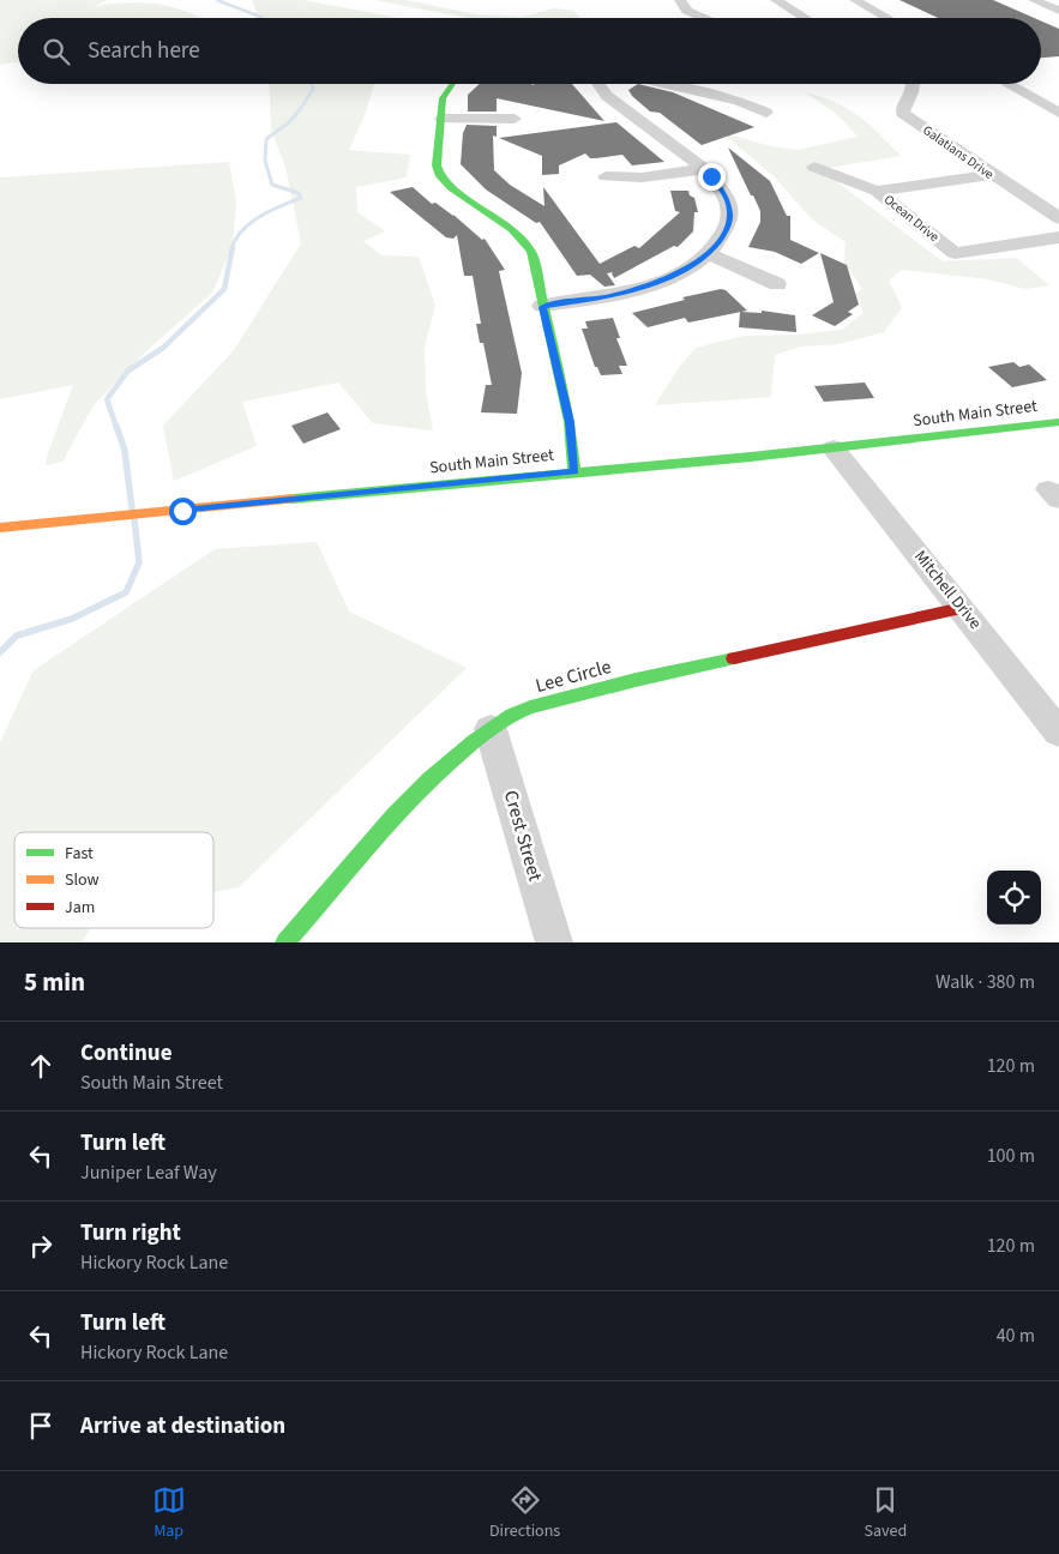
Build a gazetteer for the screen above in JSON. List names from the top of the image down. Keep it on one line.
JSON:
{"streets":{"street":["Galatians Drive","Ocean Drive","South Main Street","Mitchell Drive","Lee Circle","Crest Street"]},"crossings":[["Galatians Drive","Ocean Drive"],["South Main Street","Mitchell Drive"],["Mitchell Drive","Lee Circle"],["Lee Circle","Crest Street"]],"legend":["Fast","Slow","Jam"],"page":{"search":"Search here","heading":["5 min","Walk · 380 m"],"list":[["Continue","South Main Street","120 m"],["Turn left","Juniper Leaf Way","100 m"],["Turn right","Hickory Rock Lane","120 m"],["Turn left","Hickory Rock Lane","40 m"],"Arrive at destination"],"nav":["Map","Directions","Saved"]}}
